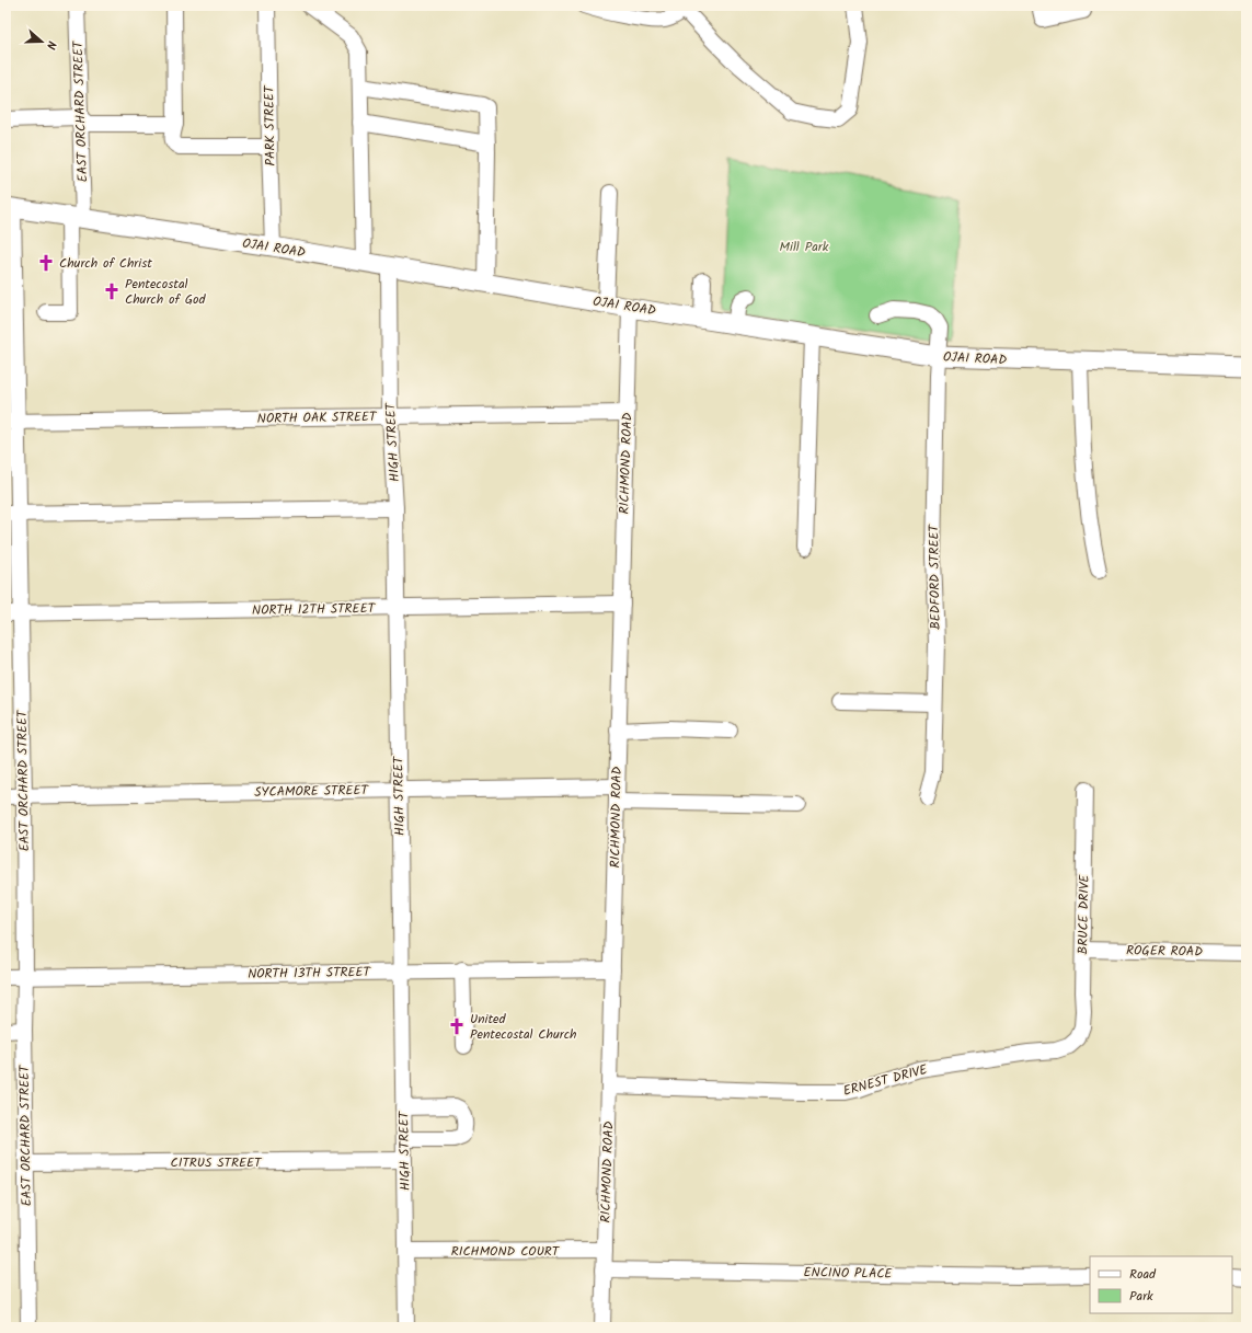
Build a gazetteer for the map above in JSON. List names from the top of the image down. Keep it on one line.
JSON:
{"streets":{"main road":["OJAI ROAD"],"street":["EAST ORCHARD STREET","PARK STREET","NORTH OAK STREET","HIGH STREET","RICHMOND ROAD","BEDFORD STREET","NORTH 12TH STREET","SYCAMORE STREET","BRUCE DRIVE","ROGER ROAD","NORTH 13TH STREET","ERNEST DRIVE","CITRUS STREET","RICHMOND COURT","ENCINO PLACE"]},"crossings":[["EAST ORCHARD STREET","OJAI ROAD"],["EAST ORCHARD STREET","NORTH OAK STREET"],["EAST ORCHARD STREET","NORTH 12TH STREET"],["EAST ORCHARD STREET","SYCAMORE STREET"],["EAST ORCHARD STREET","NORTH 13TH STREET"],["EAST ORCHARD STREET","CITRUS STREET"],["PARK STREET","OJAI ROAD"],["OJAI ROAD","HIGH STREET"],["OJAI ROAD","RICHMOND ROAD"],["OJAI ROAD","BEDFORD STREET"],["NORTH OAK STREET","HIGH STREET"],["NORTH OAK STREET","RICHMOND ROAD"],["HIGH STREET","NORTH 12TH STREET"],["HIGH STREET","SYCAMORE STREET"],["HIGH STREET","NORTH 13TH STREET"],["HIGH STREET","CITRUS STREET"],["HIGH STREET","RICHMOND COURT"],["RICHMOND ROAD","NORTH 12TH STREET"],["RICHMOND ROAD","SYCAMORE STREET"],["RICHMOND ROAD","NORTH 13TH STREET"],["RICHMOND ROAD","ERNEST DRIVE"],["RICHMOND ROAD","RICHMOND COURT"],["RICHMOND ROAD","ENCINO PLACE"],["BRUCE DRIVE","ROGER ROAD"],["BRUCE DRIVE","ERNEST DRIVE"]],"parks":["Mill Park"],"places":{"church":["Church of Christ","Pentecostal Church of God","United Pentecostal Church"]},"legend":["Road","Park"],"north":"right"}
